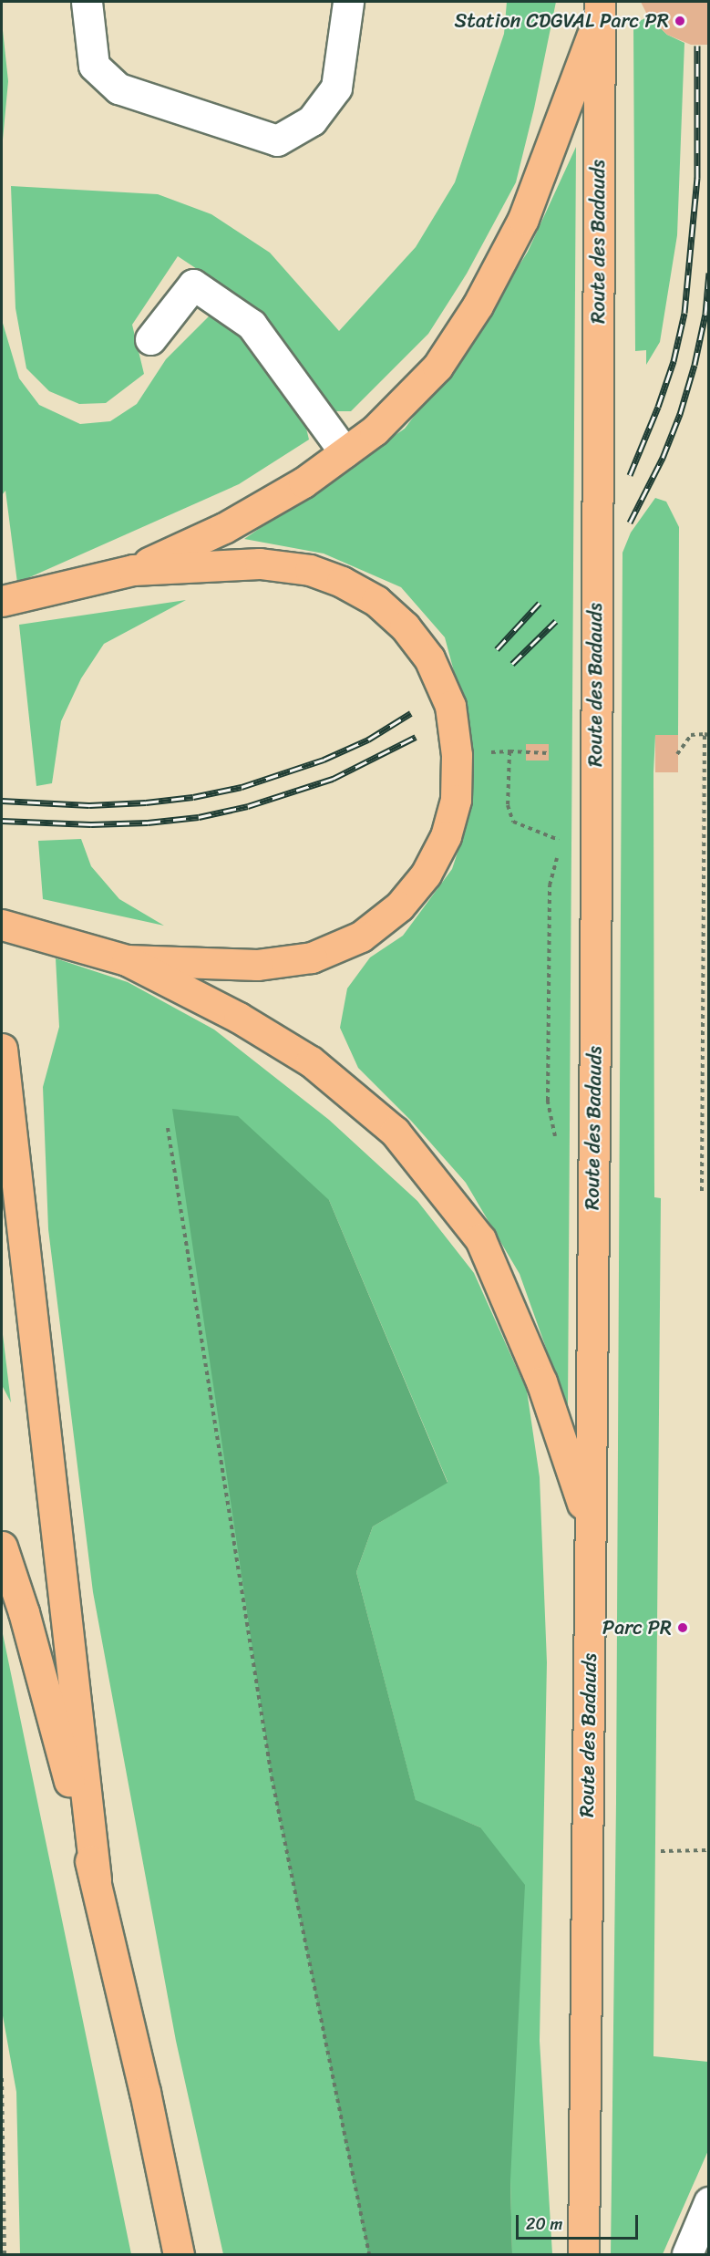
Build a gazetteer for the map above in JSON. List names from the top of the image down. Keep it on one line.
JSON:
{"streets":{"main road":["Route des Badauds"]},"places":["Station CDGVAL Parc PR","Parc PR"],"scale_bar":"20 m"}
